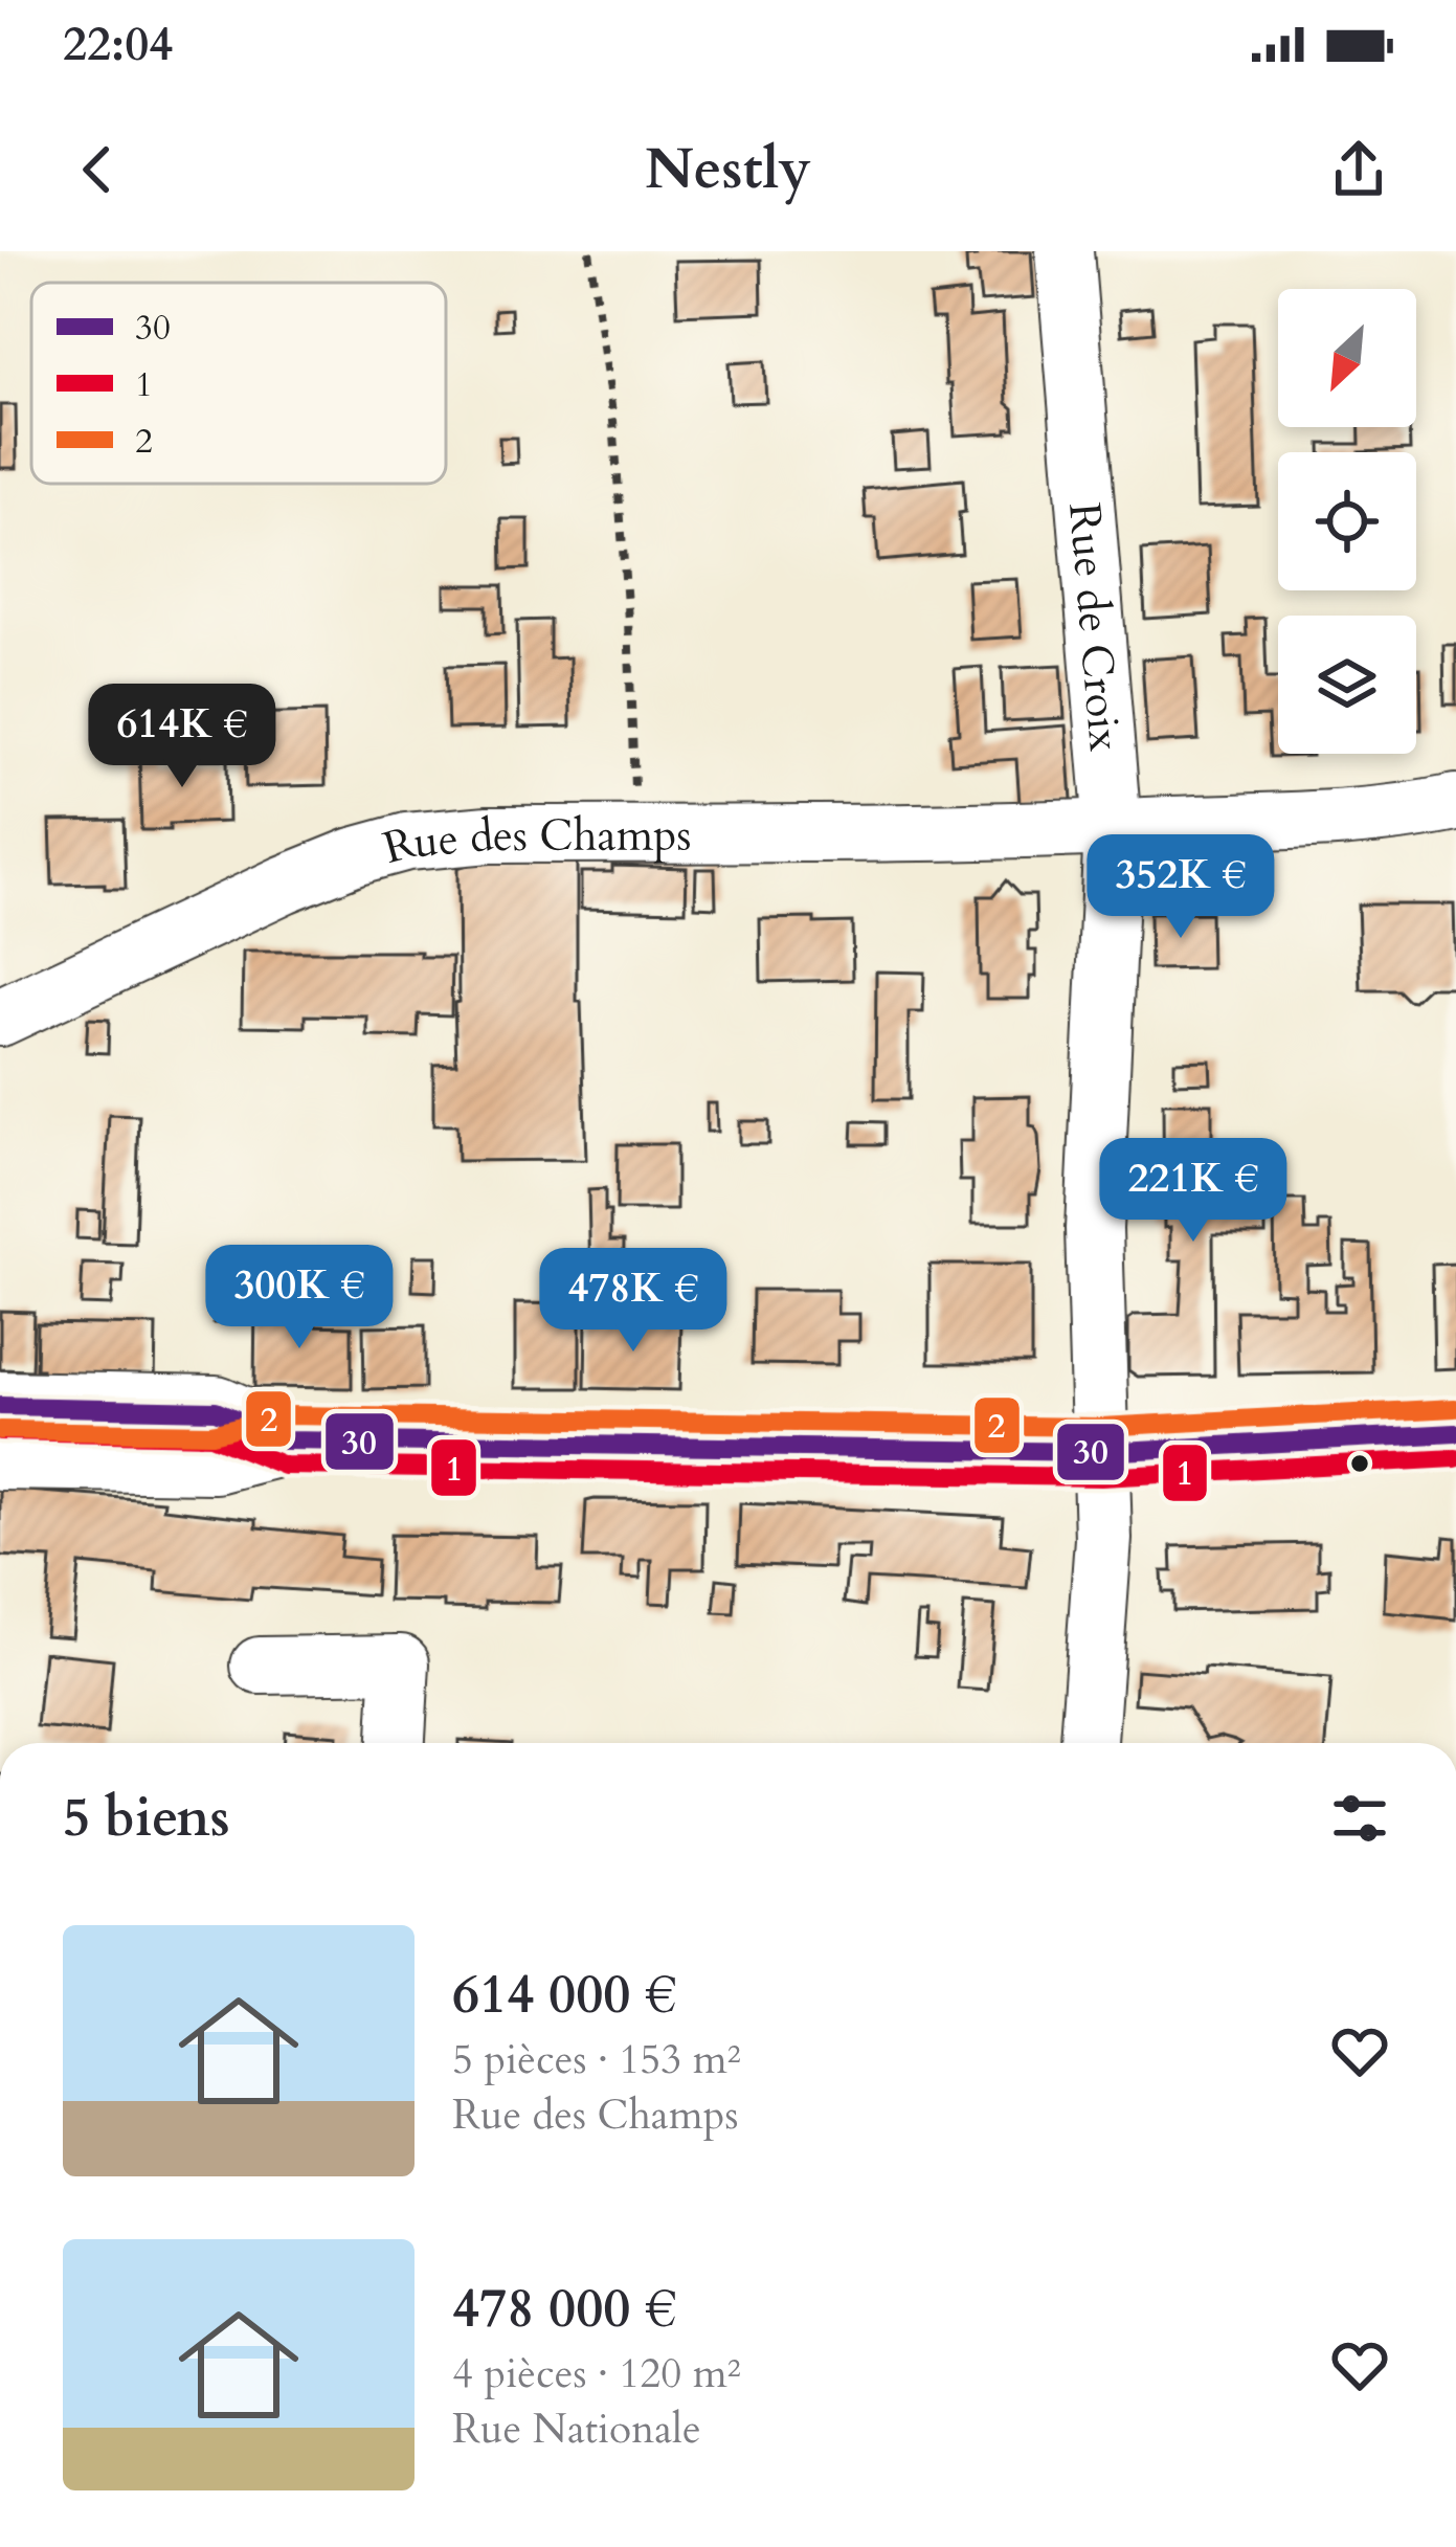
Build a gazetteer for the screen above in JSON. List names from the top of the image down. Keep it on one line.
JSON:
{"streets":{"street":["Rue de Croix","Rue des Champs"]},"crossings":[["Rue de Croix","Rue des Champs"]],"lines":["transit line 30","transit line 2","transit line 1"],"legend":["30","1","2"],"north":"bottom left","page":{"status":"22:04","header":"Nestly","price":["614K €","352K €","221K €","300K €","478K €"],"heading":"5 biens","list":[{"name":"614 000 €","note":"5 pièces · 153 m² · Rue des Champs"},{"name":"478 000 €","note":"4 pièces · 120 m² · Rue Nationale"}]}}
